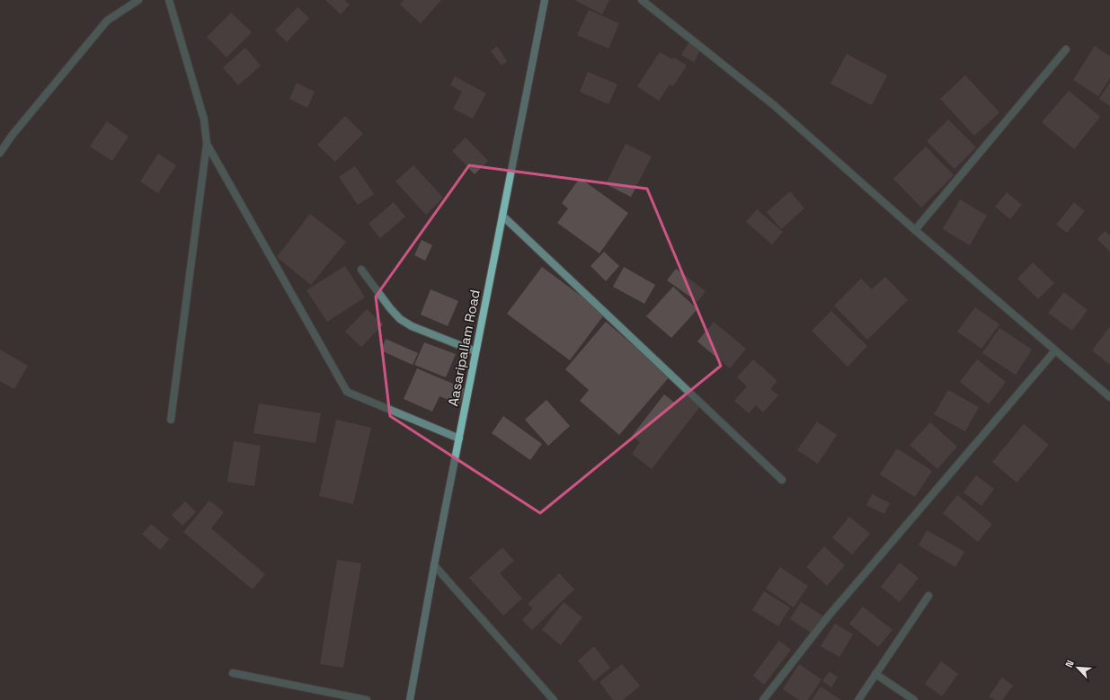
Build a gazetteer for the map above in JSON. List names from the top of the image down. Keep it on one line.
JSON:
{"streets":{"main road":["Aasaripallam Road"]},"north":"top left"}
